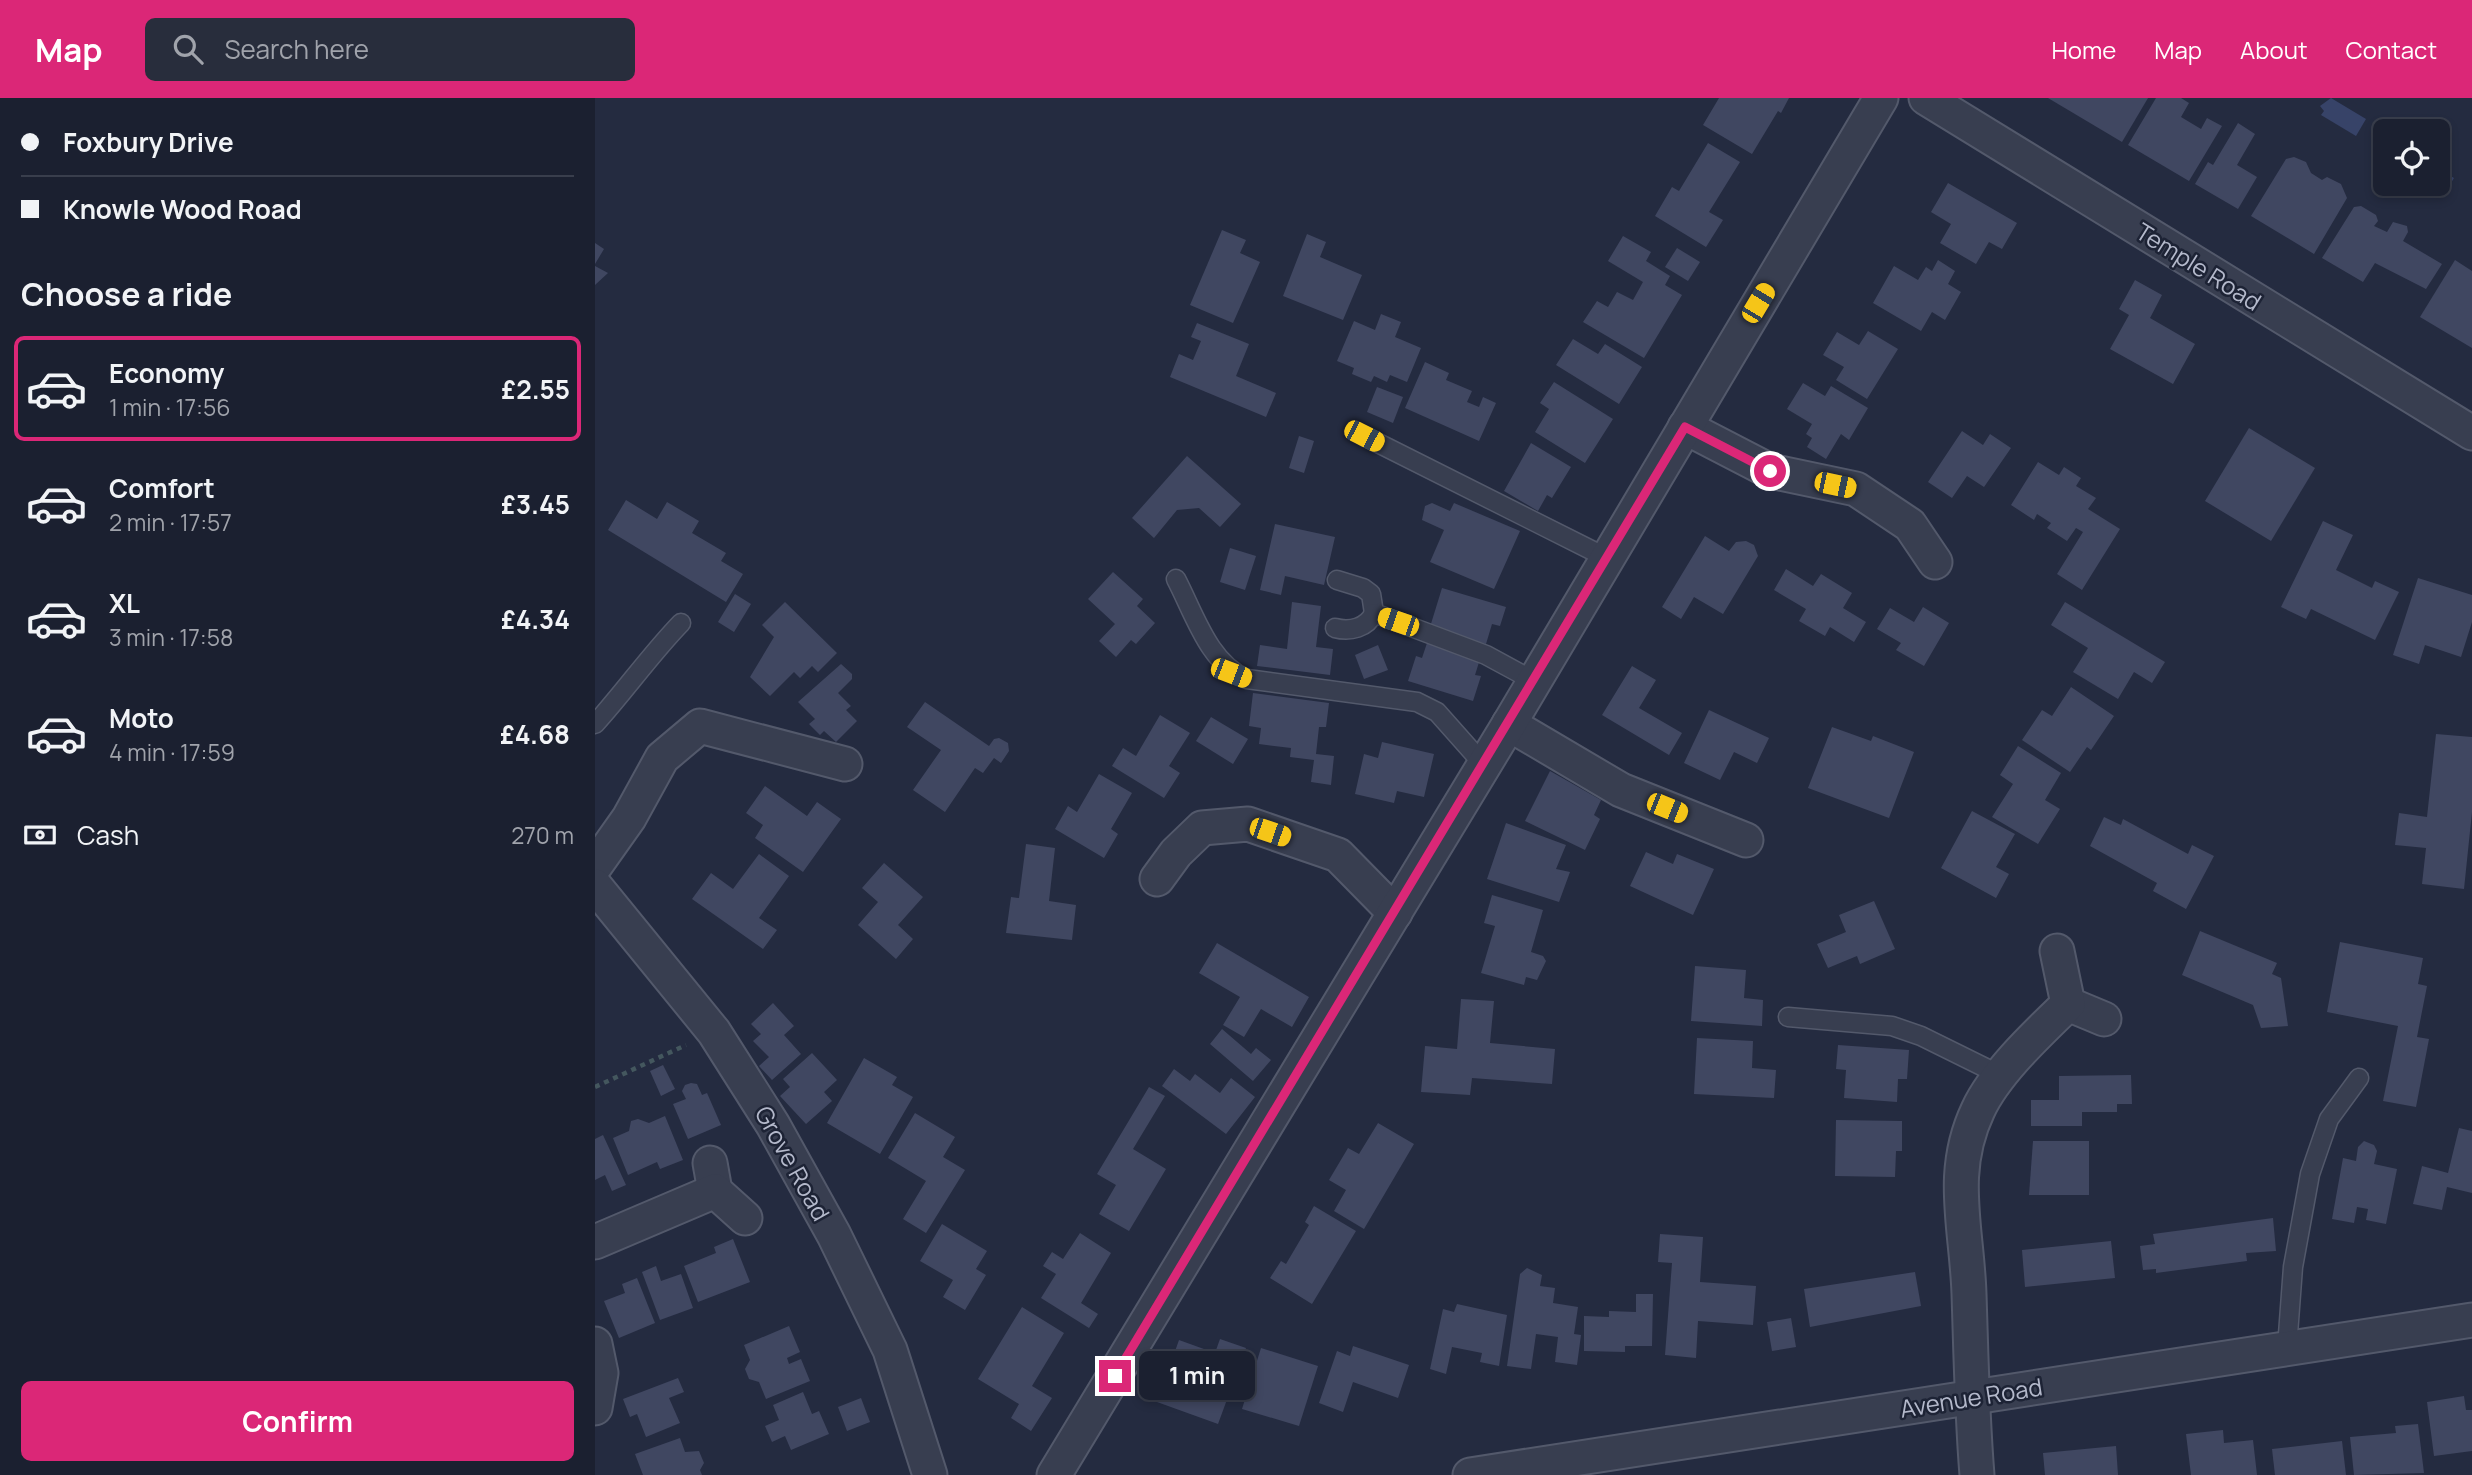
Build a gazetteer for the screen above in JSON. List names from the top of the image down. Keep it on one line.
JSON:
{"streets":{"street":["Temple Road","Grove Road","Avenue Road"]},"page":{"header":"Map","search":"Search here","nav":["Home","Map","About","Contact"],"banner":["Foxbury Drive","Knowle Wood Road"],"heading":"Choose a ride","list":[{"name":"Economy","note":"1 min · 17:56","value":"£2.55"},{"name":"Comfort","note":"2 min · 17:57","value":"£3.45"},{"name":"XL","note":"3 min · 17:58","value":"£4.34"},{"name":"Moto","note":"4 min · 17:59","value":"£4.68"}],"pay":["Cash","270 m"],"bubble":"1 min","buttons":"Confirm"}}
